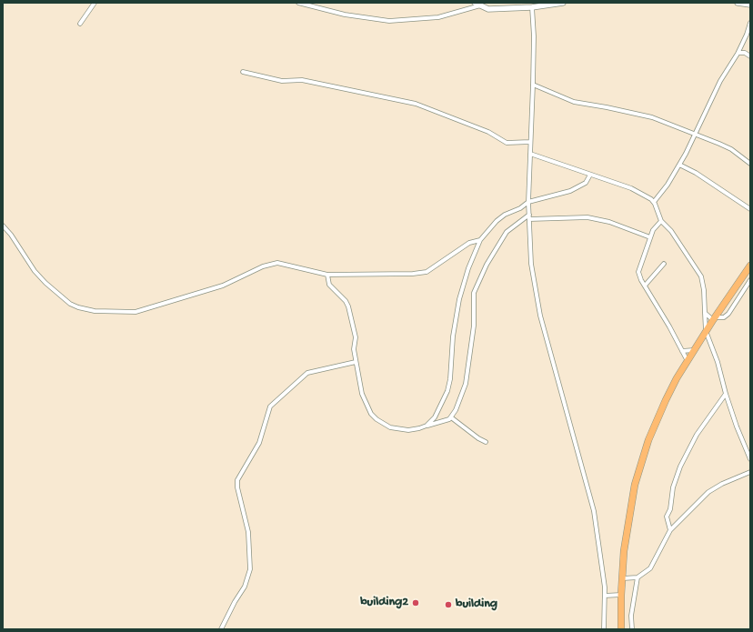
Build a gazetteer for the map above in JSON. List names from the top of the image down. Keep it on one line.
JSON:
{"places":["building2","building"]}
